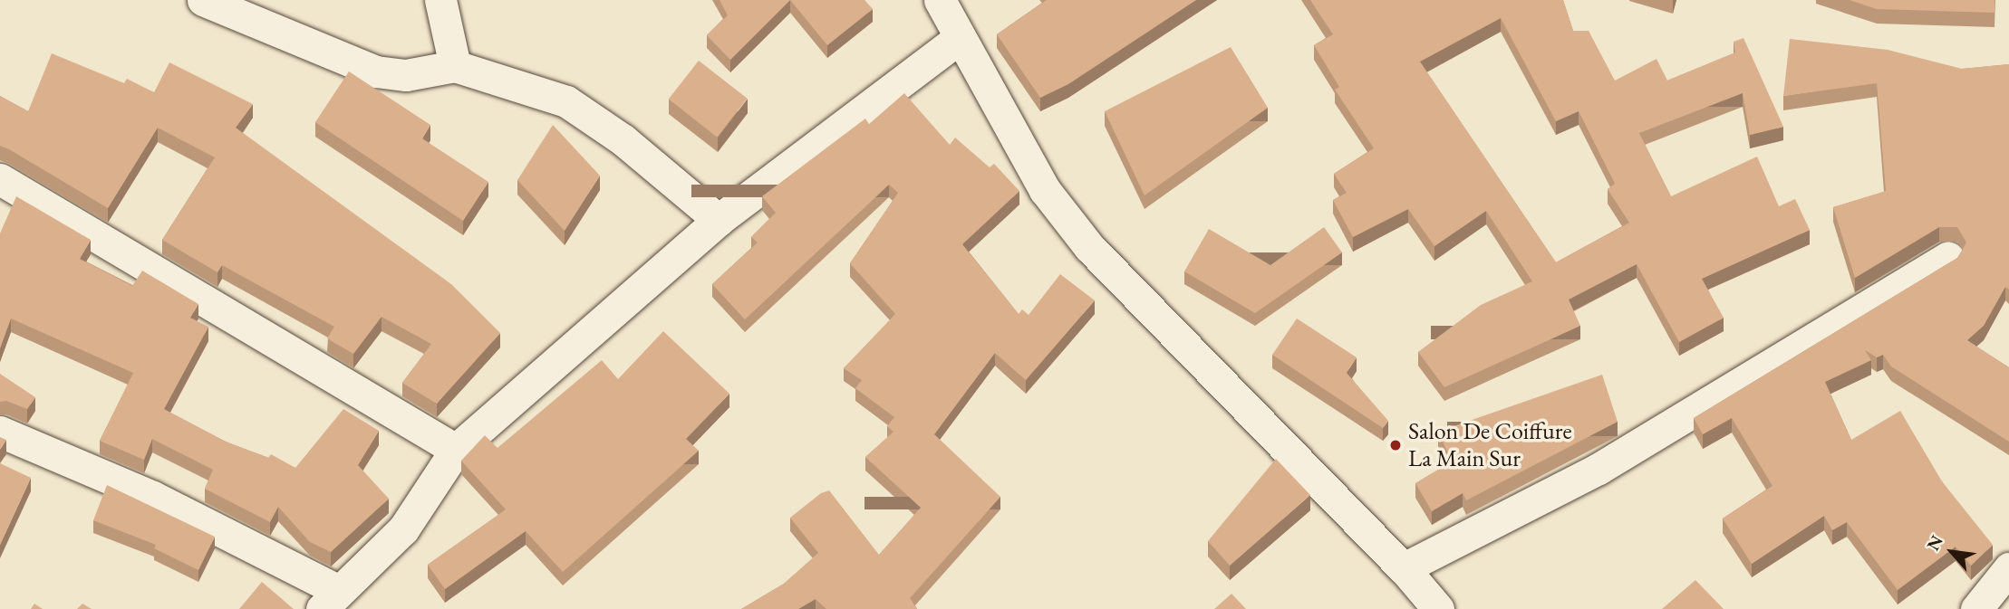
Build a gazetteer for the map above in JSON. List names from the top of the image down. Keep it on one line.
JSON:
{"places":["Salon De Coiffure La Main Sur"],"north":"top left"}
